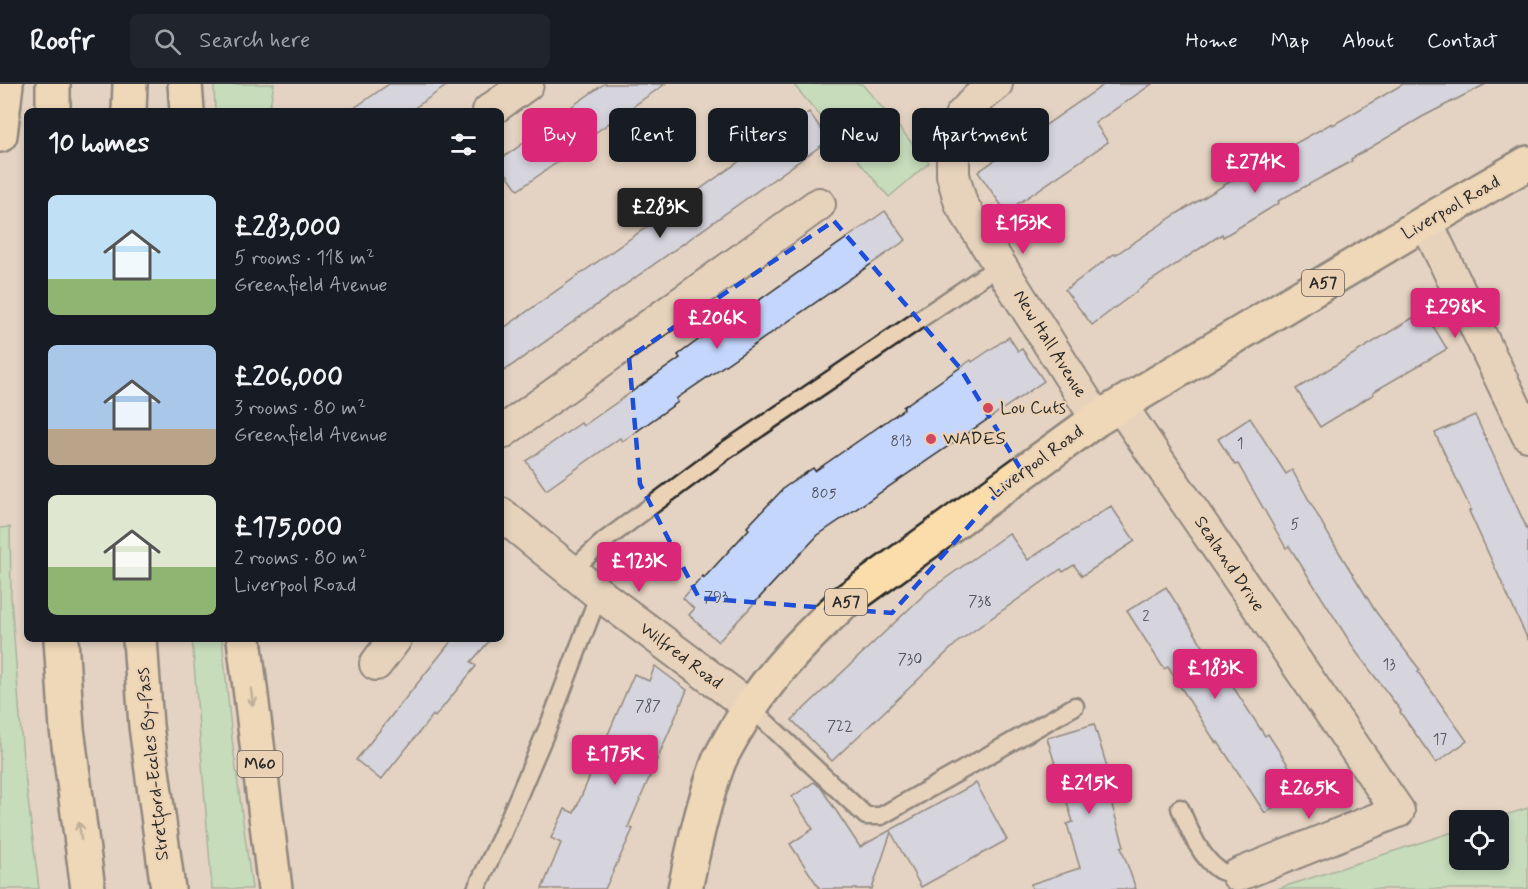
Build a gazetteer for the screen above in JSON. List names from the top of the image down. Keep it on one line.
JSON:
{"streets":{"highway":["Liverpool Road","A57","Stretford-Eccles By-Pass","M60"],"street":["New Hall Avenue","Sealand Drive","Wilfred Road"]},"crossings":[["Liverpool Road","New Hall Avenue"],["Liverpool Road","Sealand Drive"],["Liverpool Road","Wilfred Road"],["New Hall Avenue","Sealand Drive"]],"places":["Lou Cuts","WADES"],"house_numbers":["813","1","805","5","793","738","2","730","13","787","722","17"],"page":{"header":"Roofr","search":"Search here","nav":["Home","Map","About","Contact"],"chip":["Buy","Rent","Filters","New","Apartment"],"heading":"10 homes","price":["£274K","£283K","£153K","£298K","£206K","£123K","£183K","£175K","£215K","£265K"],"list":[{"name":"£283,000","note":"5 rooms · 118 m² · Greenfield Avenue"},{"name":"£206,000","note":"3 rooms · 80 m² · Greenfield Avenue"},{"name":"£175,000","note":"2 rooms · 80 m² · Liverpool Road"}]}}
